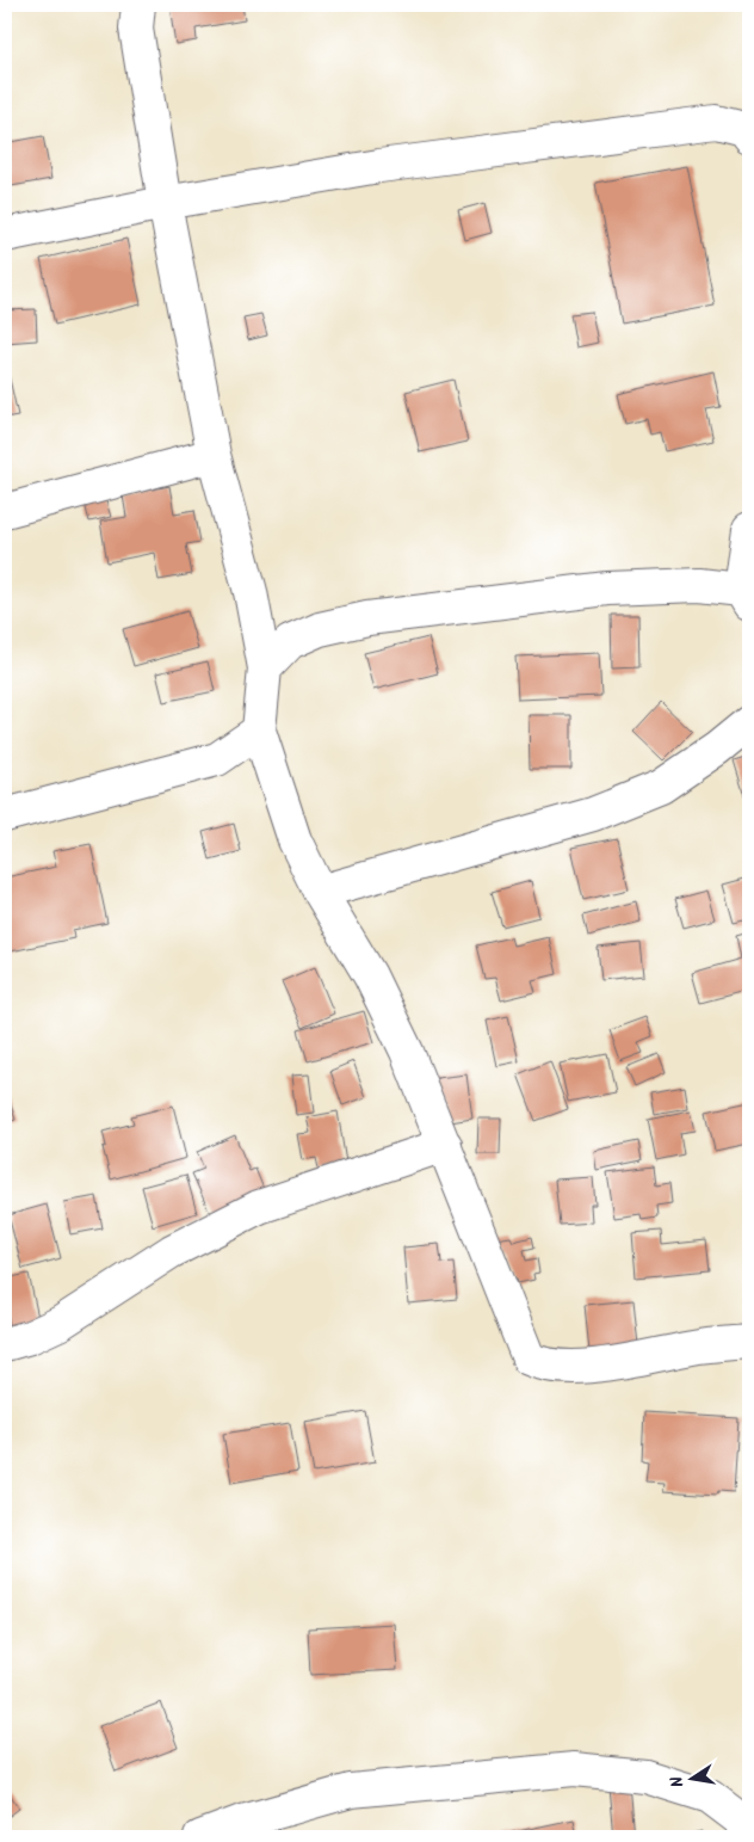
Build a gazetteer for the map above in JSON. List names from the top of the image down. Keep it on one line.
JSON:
{"north":"left"}
